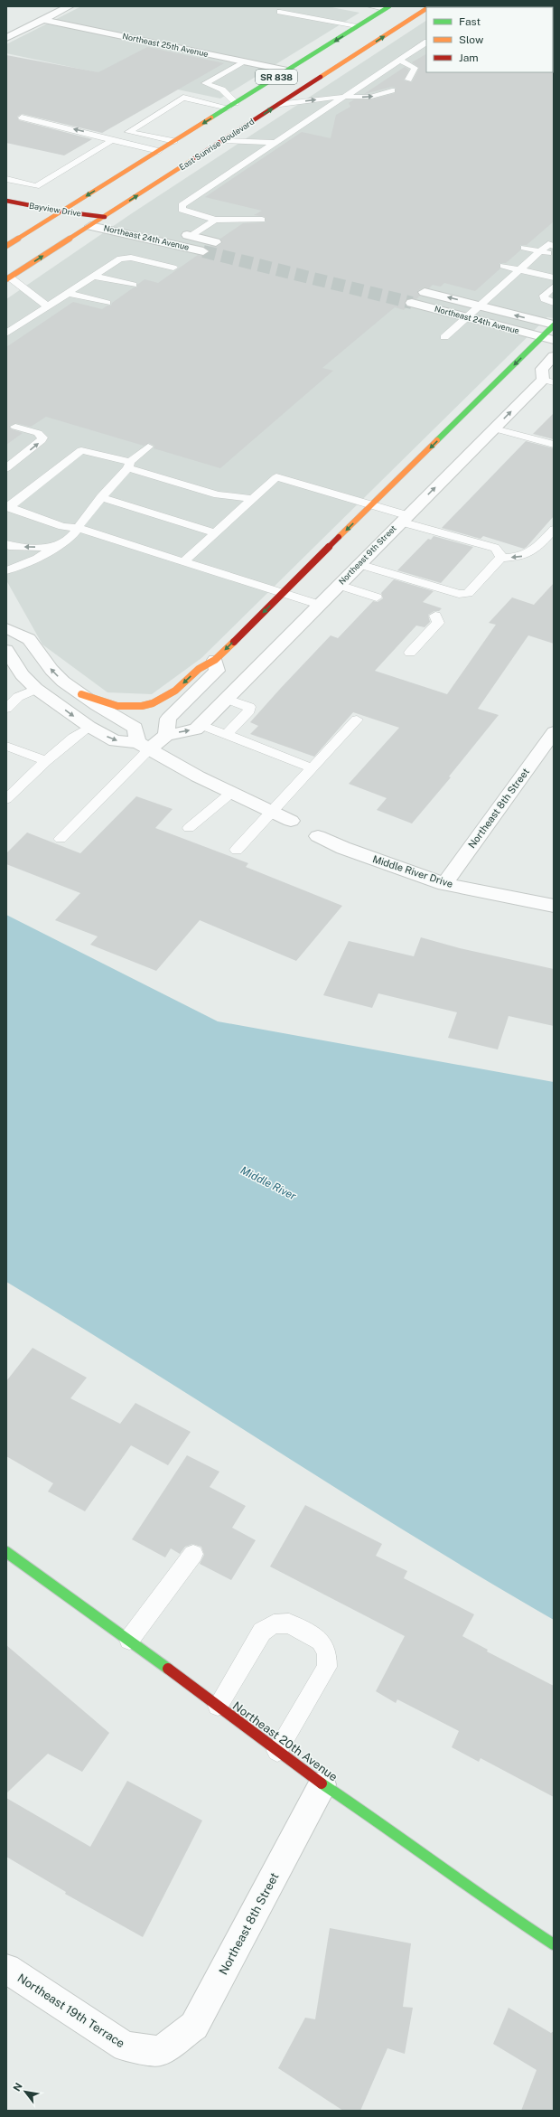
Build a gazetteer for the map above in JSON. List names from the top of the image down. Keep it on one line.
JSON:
{"streets":{"main road":["SR 838","East Sunrise Boulevard","Bayview Drive","Northeast 20th Avenue"],"street":["Northeast 25th Avenue","Northeast 24th Avenue","Northeast 9th Street","Northeast 8th Street","Middle River Drive","Northeast 19th Terrace"]},"crossings":[["Northeast 25th Avenue","SR 838"],["SR 838","Bayview Drive"],["East Sunrise Boulevard","Bayview Drive"],["East Sunrise Boulevard","Northeast 24th Avenue"],["Bayview Drive","Northeast 24th Avenue"],["Northeast 8th Street","Middle River Drive"],["Northeast 8th Street","Northeast 20th Avenue"],["Northeast 8th Street","Northeast 19th Terrace"]],"one_way":["Northeast 9th Street"],"water":["Middle River"],"legend":["Fast","Slow","Jam"],"north":"top left"}
